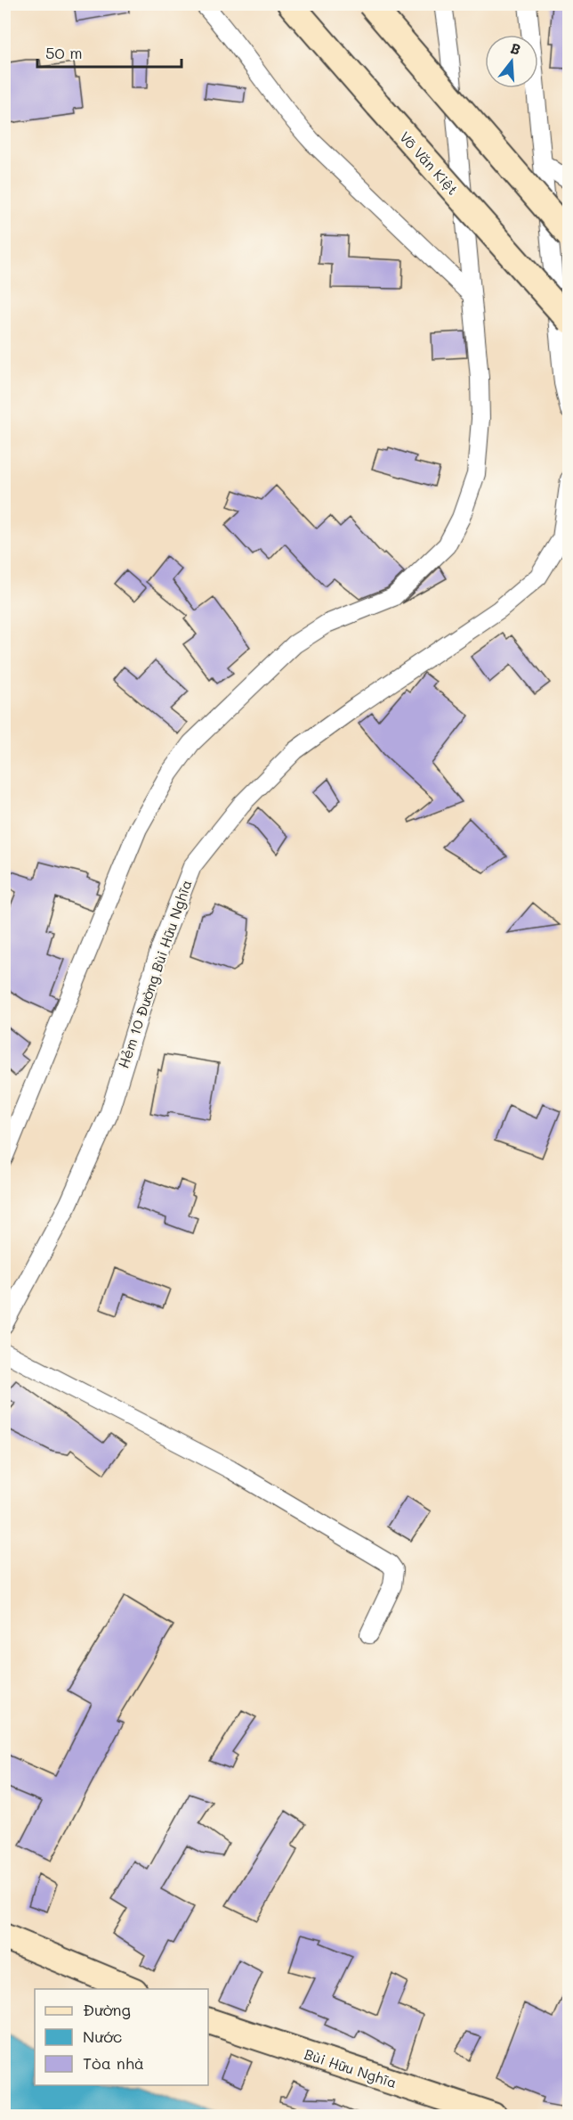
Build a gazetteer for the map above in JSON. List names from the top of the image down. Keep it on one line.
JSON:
{"streets":{"main road":["Võ Văn Kiệt","Bùi Hữu Nghĩa"],"street":["Hẻm 10 Đường Bùi Hữu Nghĩa"]},"legend":["Đường","Nước","Tòa nhà"],"scale_bar":"50 m","north":"top"}
